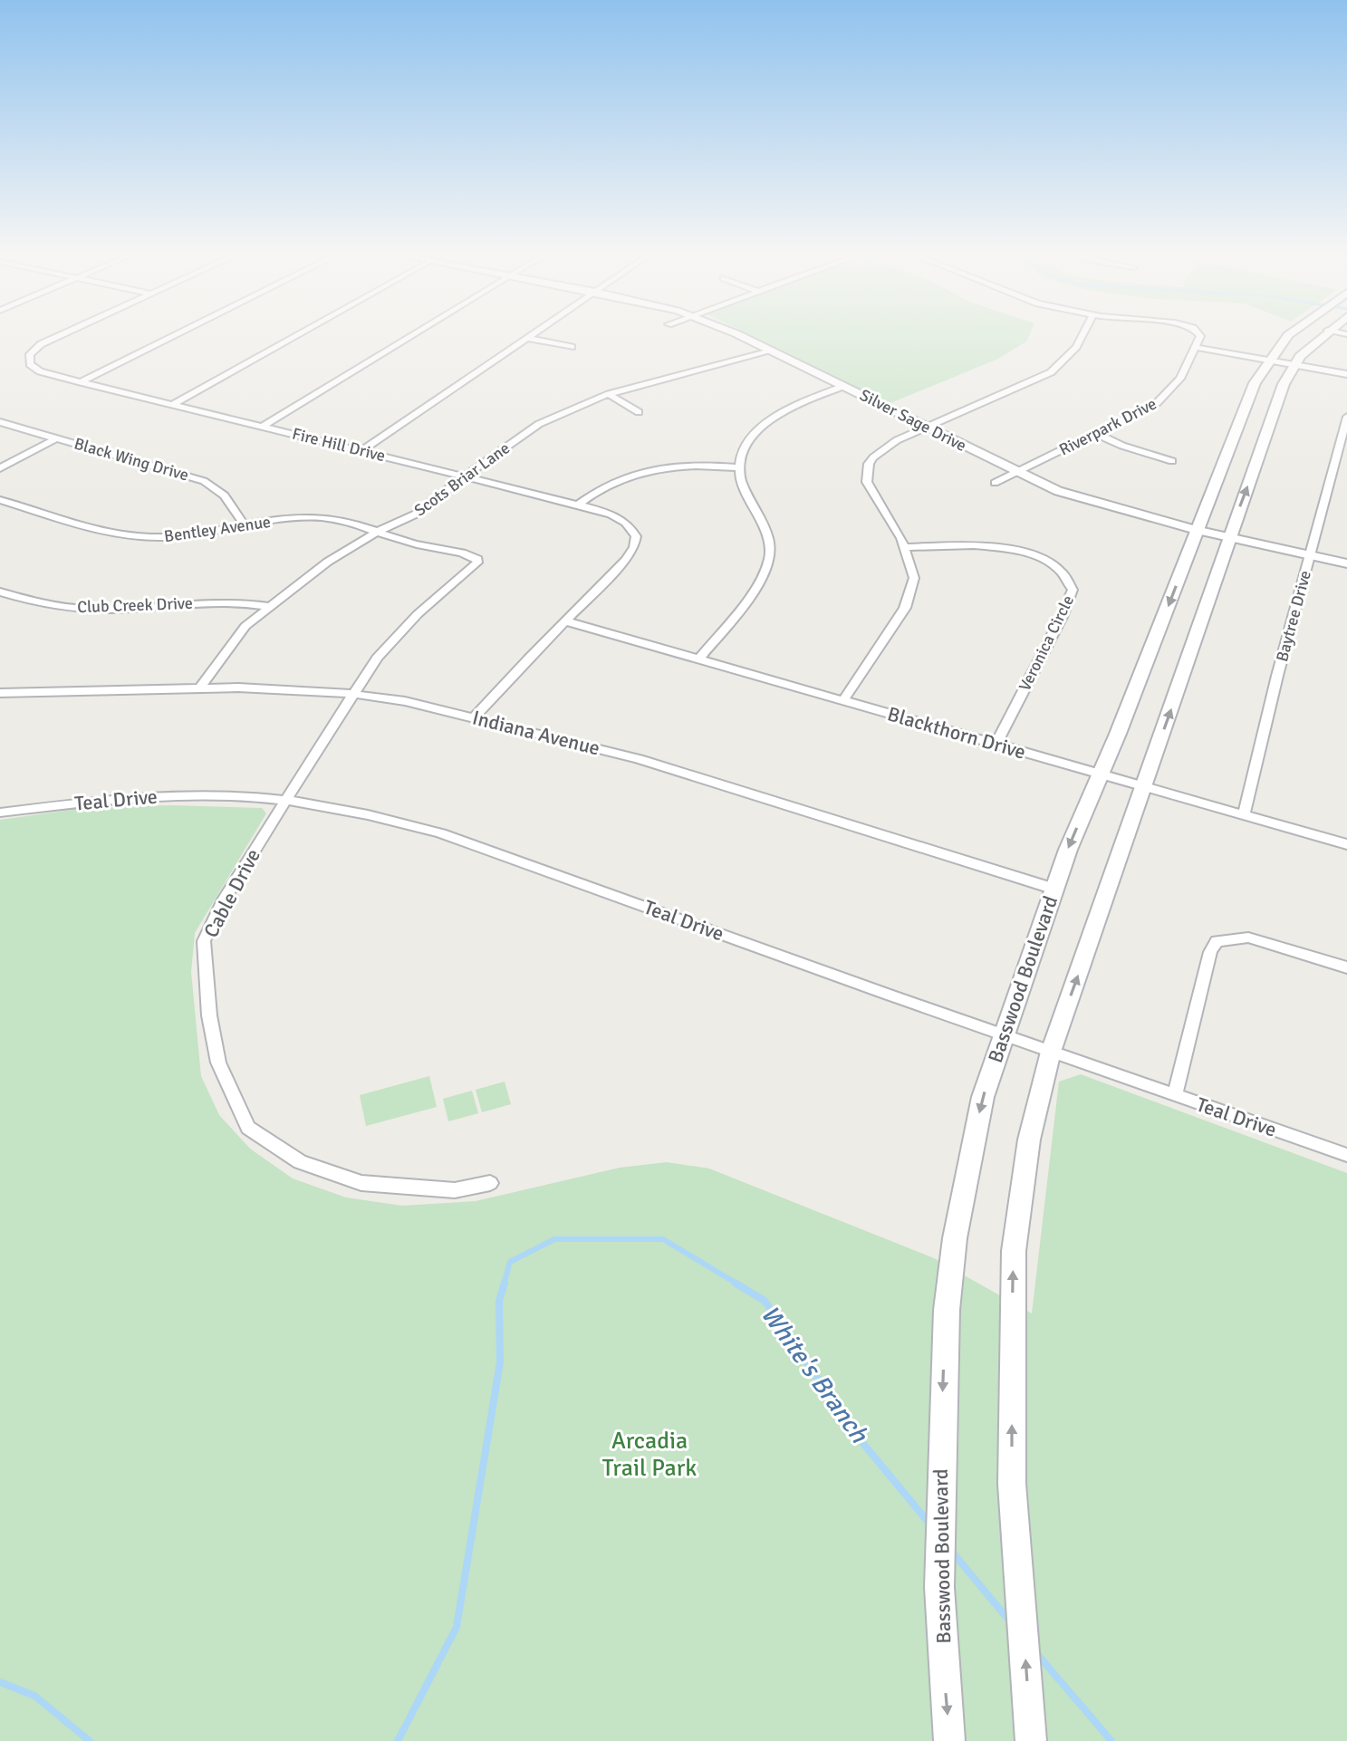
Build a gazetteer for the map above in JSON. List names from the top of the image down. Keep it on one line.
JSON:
{"streets":{"main road":["Basswood Boulevard"],"street":["Silver Sage Drive","Riverpark Drive","Fire Hill Drive","Black Wing Drive","Scots Briar Lane","Bentley Avenue","Club Creek Drive","Baytree Drive","Veronica Circle","Indiana Avenue","Blackthorn Drive","Teal Drive","Cable Drive"]},"crossings":[["Silver Sage Drive","Riverpark Drive"],["Silver Sage Drive","Scots Briar Lane"],["Silver Sage Drive","Baytree Drive"],["Silver Sage Drive","Basswood Boulevard"],["Fire Hill Drive","Scots Briar Lane"],["Fire Hill Drive","Indiana Avenue"],["Fire Hill Drive","Blackthorn Drive"],["Black Wing Drive","Bentley Avenue"],["Scots Briar Lane","Bentley Avenue"],["Scots Briar Lane","Club Creek Drive"],["Scots Briar Lane","Indiana Avenue"],["Bentley Avenue","Cable Drive"],["Baytree Drive","Blackthorn Drive"],["Veronica Circle","Blackthorn Drive"],["Indiana Avenue","Cable Drive"],["Indiana Avenue","Basswood Boulevard"],["Blackthorn Drive","Basswood Boulevard"],["Teal Drive","Cable Drive"],["Teal Drive","Basswood Boulevard"]],"water":["White's Branch"],"parks":["Arcadia Trail Park"]}
